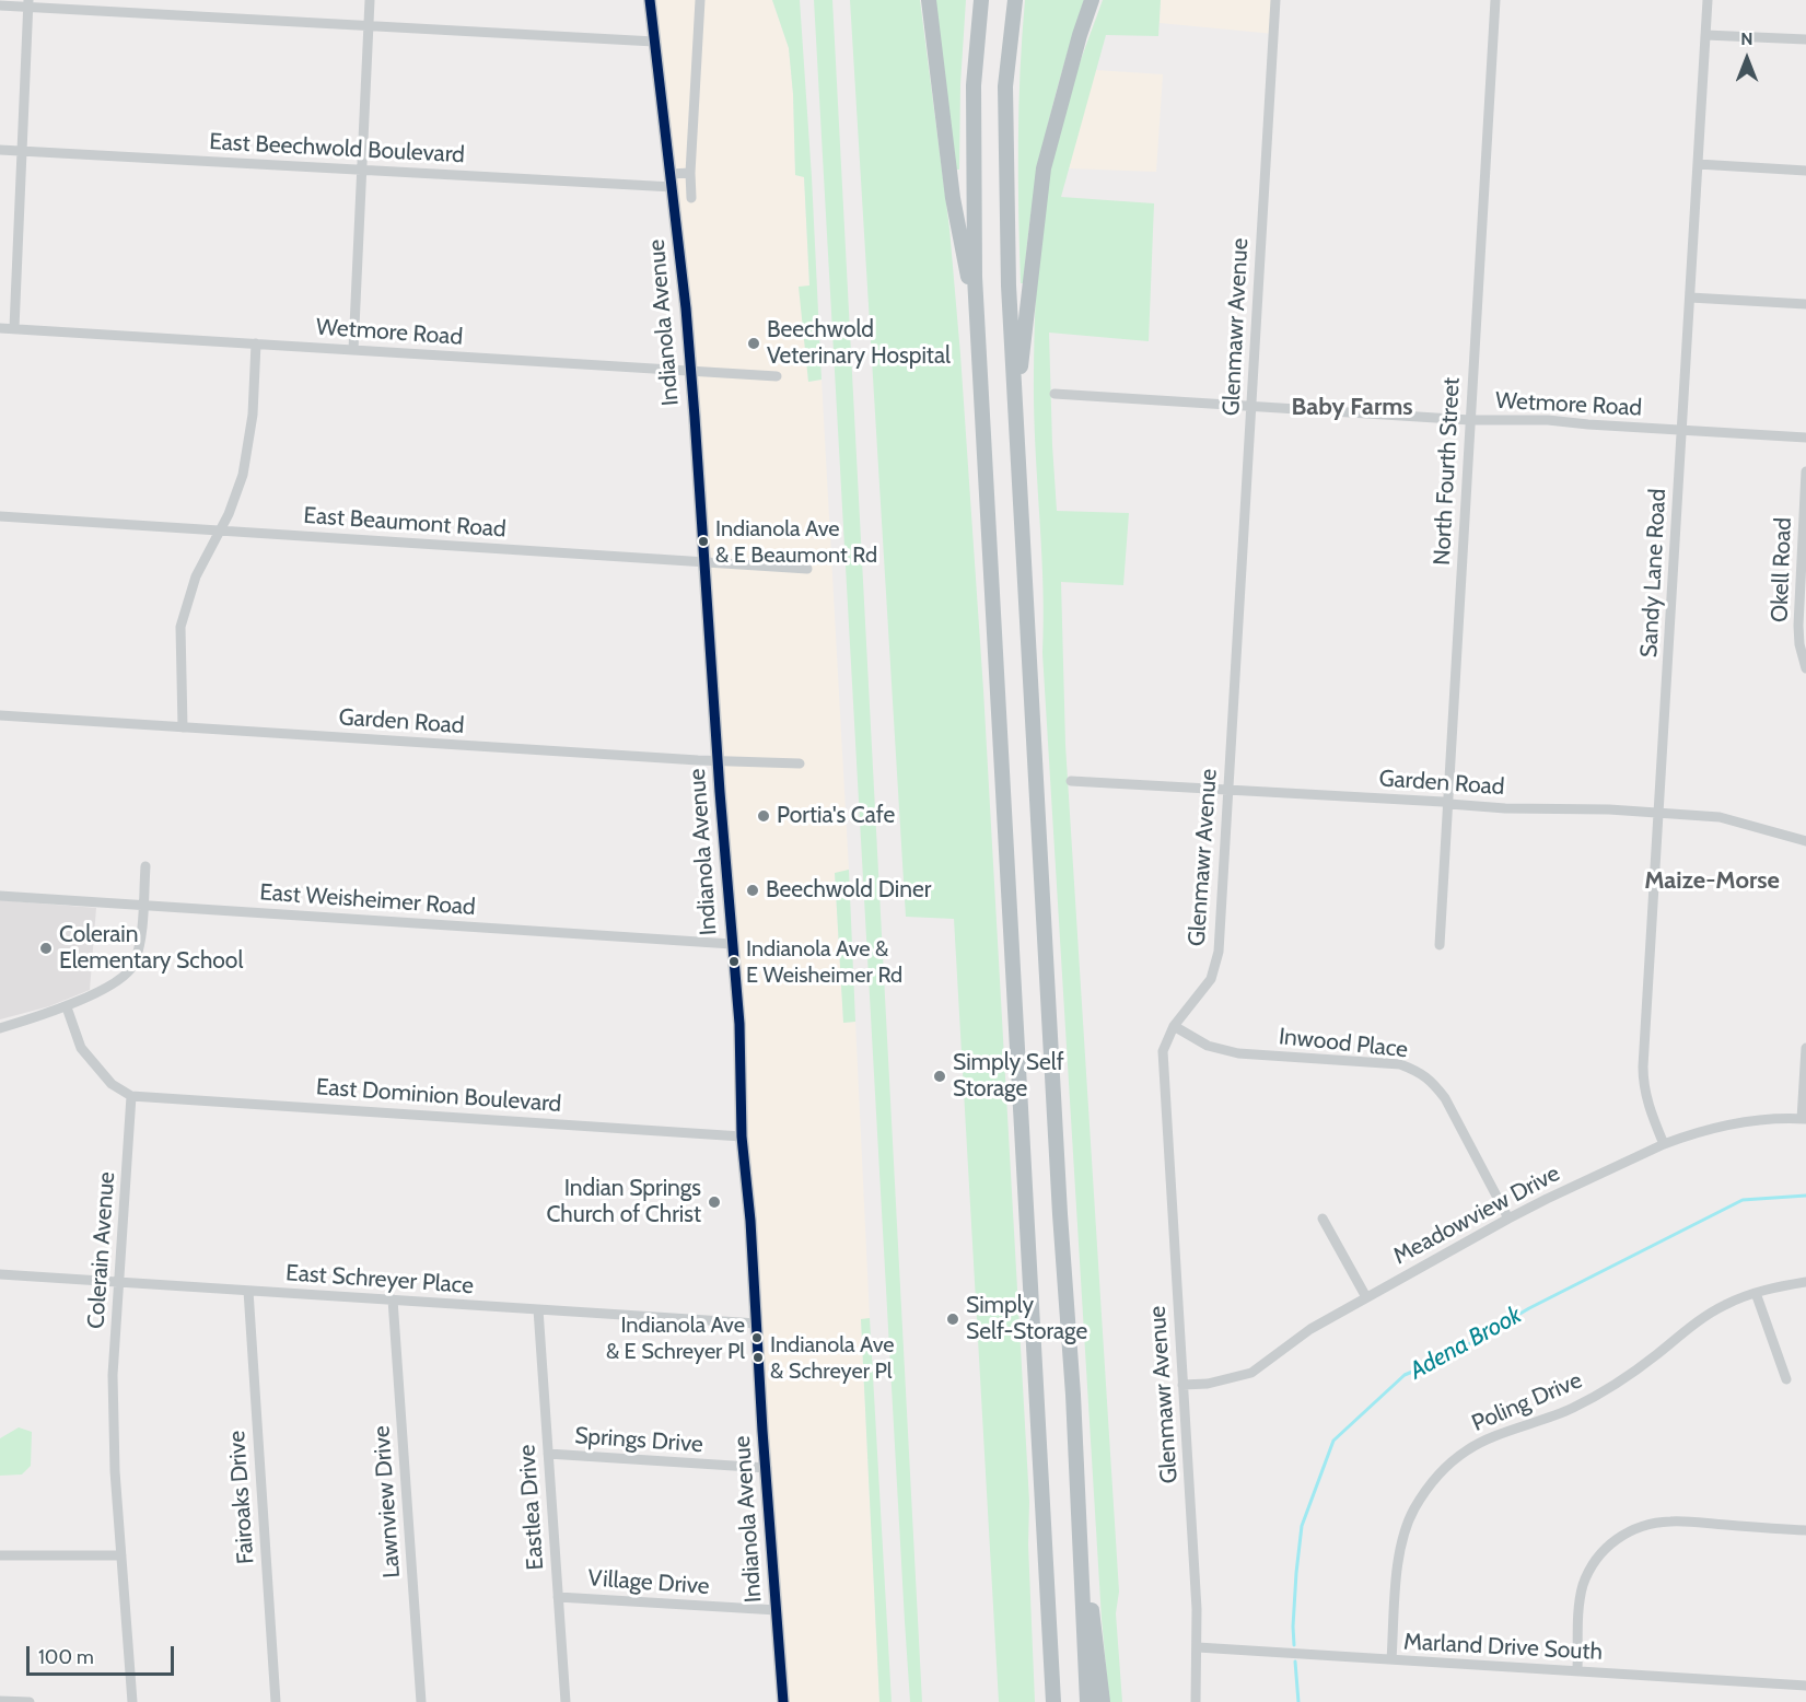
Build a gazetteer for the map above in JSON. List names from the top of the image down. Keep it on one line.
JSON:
{"streets":{"main road":["Indianola Avenue"],"street":["East Beechwold Boulevard","Glenmawr Avenue","Wetmore Road","North Fourth Street","East Beaumont Road","Okell Road","Sandy Lane Road","Garden Road","East Weisheimer Road","Inwood Place","East Dominion Boulevard","Meadowview Drive","Colerain Avenue","East Schreyer Place","Poling Drive","Springs Drive","Fairoaks Drive","Lawnview Drive","Eastlea Drive","Village Drive","Marland Drive South"]},"crossings":[["East Beechwold Boulevard","Indianola Avenue"],["Indianola Avenue","Wetmore Road"],["Indianola Avenue","East Beaumont Road"],["Indianola Avenue","Garden Road"],["Indianola Avenue","East Weisheimer Road"],["Indianola Avenue","East Dominion Boulevard"],["Indianola Avenue","East Schreyer Place"],["Indianola Avenue","Springs Drive"],["Indianola Avenue","Village Drive"],["Glenmawr Avenue","Wetmore Road"],["Glenmawr Avenue","Garden Road"],["Glenmawr Avenue","Inwood Place"],["Glenmawr Avenue","Meadowview Drive"],["Glenmawr Avenue","Marland Drive South"],["Wetmore Road","North Fourth Street"],["Wetmore Road","Sandy Lane Road"],["North Fourth Street","Garden Road"],["Sandy Lane Road","Garden Road"],["Sandy Lane Road","Meadowview Drive"],["Inwood Place","Meadowview Drive"],["East Dominion Boulevard","Colerain Avenue"],["Colerain Avenue","East Schreyer Place"],["East Schreyer Place","Fairoaks Drive"],["East Schreyer Place","Lawnview Drive"],["East Schreyer Place","Eastlea Drive"],["Poling Drive","Marland Drive South"],["Springs Drive","Eastlea Drive"],["Eastlea Drive","Village Drive"]],"districts":["Baby Farms","Maize-Morse"],"water":["Adena Brook"],"places":["Beechwold Veterinary Hospital","Indianola Ave & E Beaumont Rd","Portia's Cafe","Beechwold Diner","Colerain Elementary School","Indianola Ave & E Weisheimer Rd","Simply Self Storage","Indian Springs Church of Christ","Simply Self-Storage","Indianola Ave & E Schreyer Pl","Indianola Ave & Schreyer Pl"],"scale_bar":"100 m","north":"top"}
